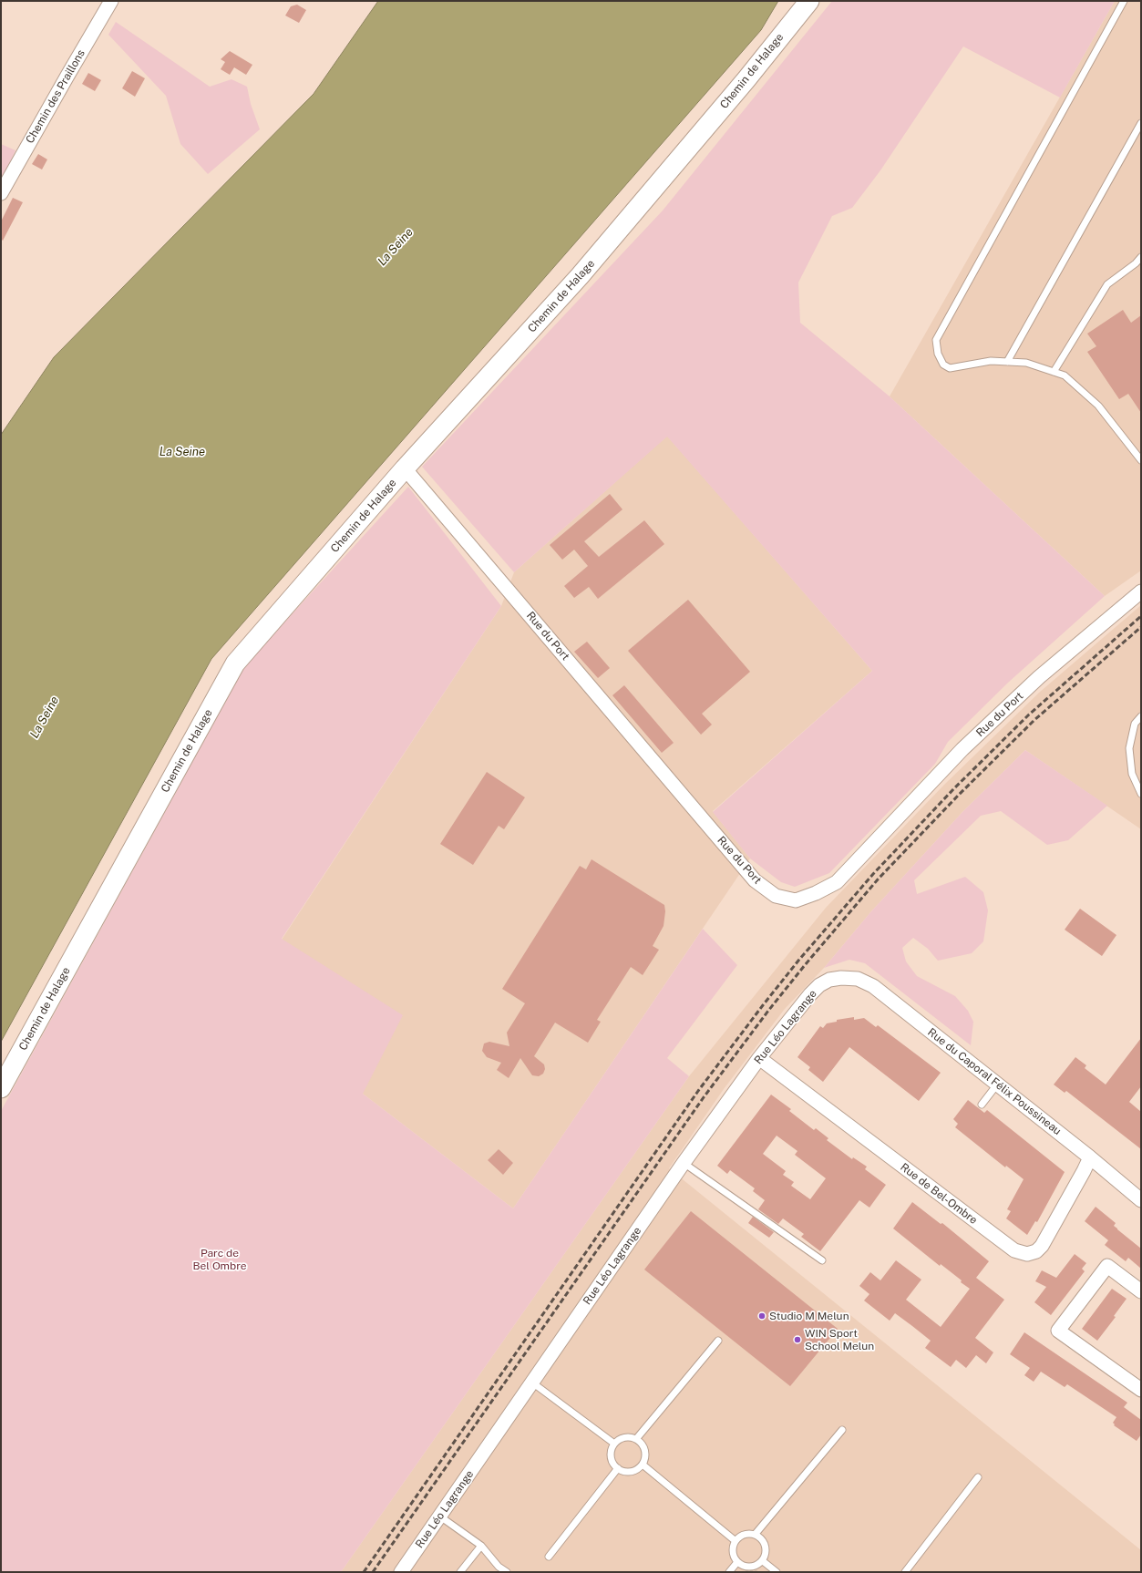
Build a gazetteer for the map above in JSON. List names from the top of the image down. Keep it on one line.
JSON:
{"streets":{"street":["Chemin de Halage","Chemin des Praillons","Rue du Port","Rue Léo Lagrange","Rue du Caporal Félix Poussineau","Rue de Bel-Ombre"]},"crossings":[["Chemin de Halage","Rue du Port"],["Rue Léo Lagrange","Rue du Caporal Félix Poussineau"],["Rue Léo Lagrange","Rue de Bel-Ombre"],["Rue du Caporal Félix Poussineau","Rue de Bel-Ombre"]],"water":["La Seine"],"parks":["Parc de Bel Ombre"],"places":["Studio M Melun","WIN Sport School Melun"]}
